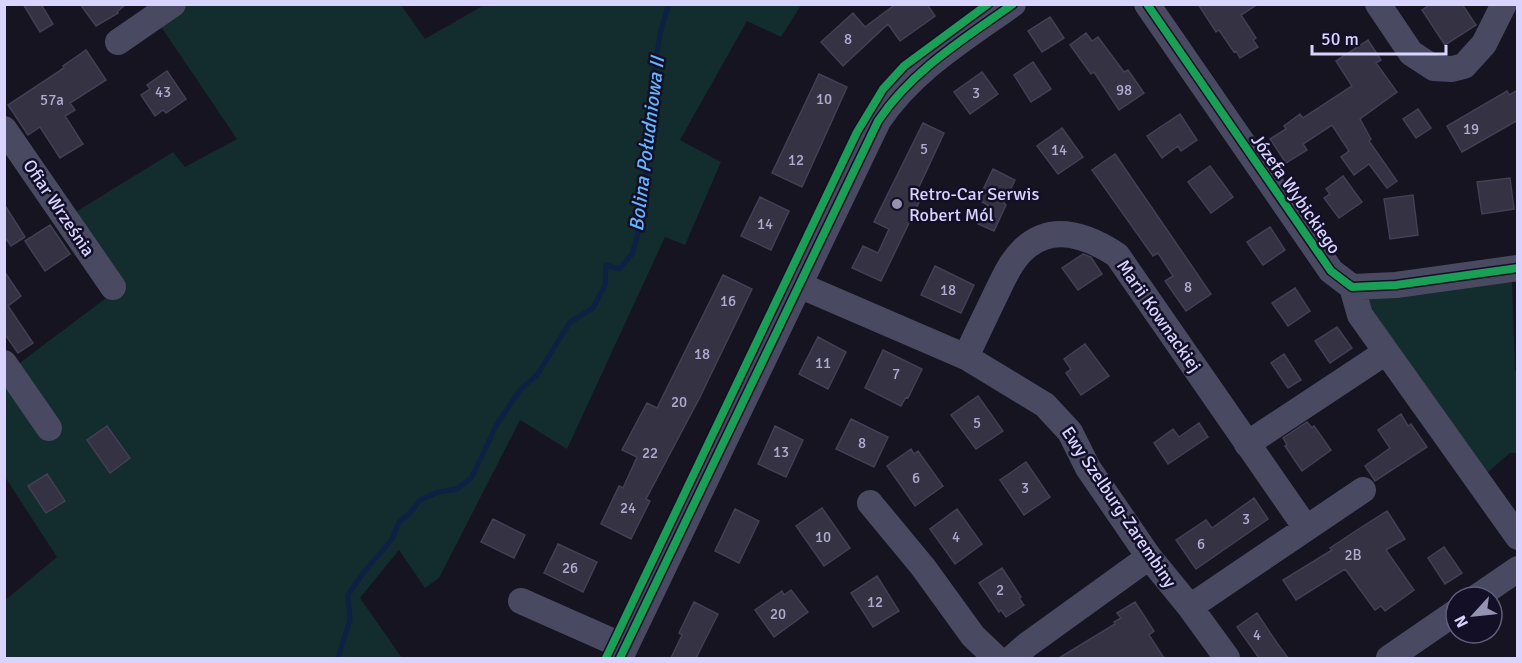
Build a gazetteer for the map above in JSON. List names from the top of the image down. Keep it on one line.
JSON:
{"streets":{"street":["Józefa Wybickiego","Ofiar Września","Marii Kownackiej","Ewy Szelburg-Zarembiny"]},"crossings":[["Marii Kownackiej","Ewy Szelburg-Zarembiny"]],"water":["Bolina Południowa II"],"places":["Retro-Car Serwis Robert Mól"],"house_numbers":["8","98","43","3","10","57a","19","5","14","12","14","8","18","16","18","11","7","20","5","8","13","22","6","3","24","3","10","4","6","2B","26","2","12","20","4"],"scale_bar":"50 m","north":"bottom left"}
